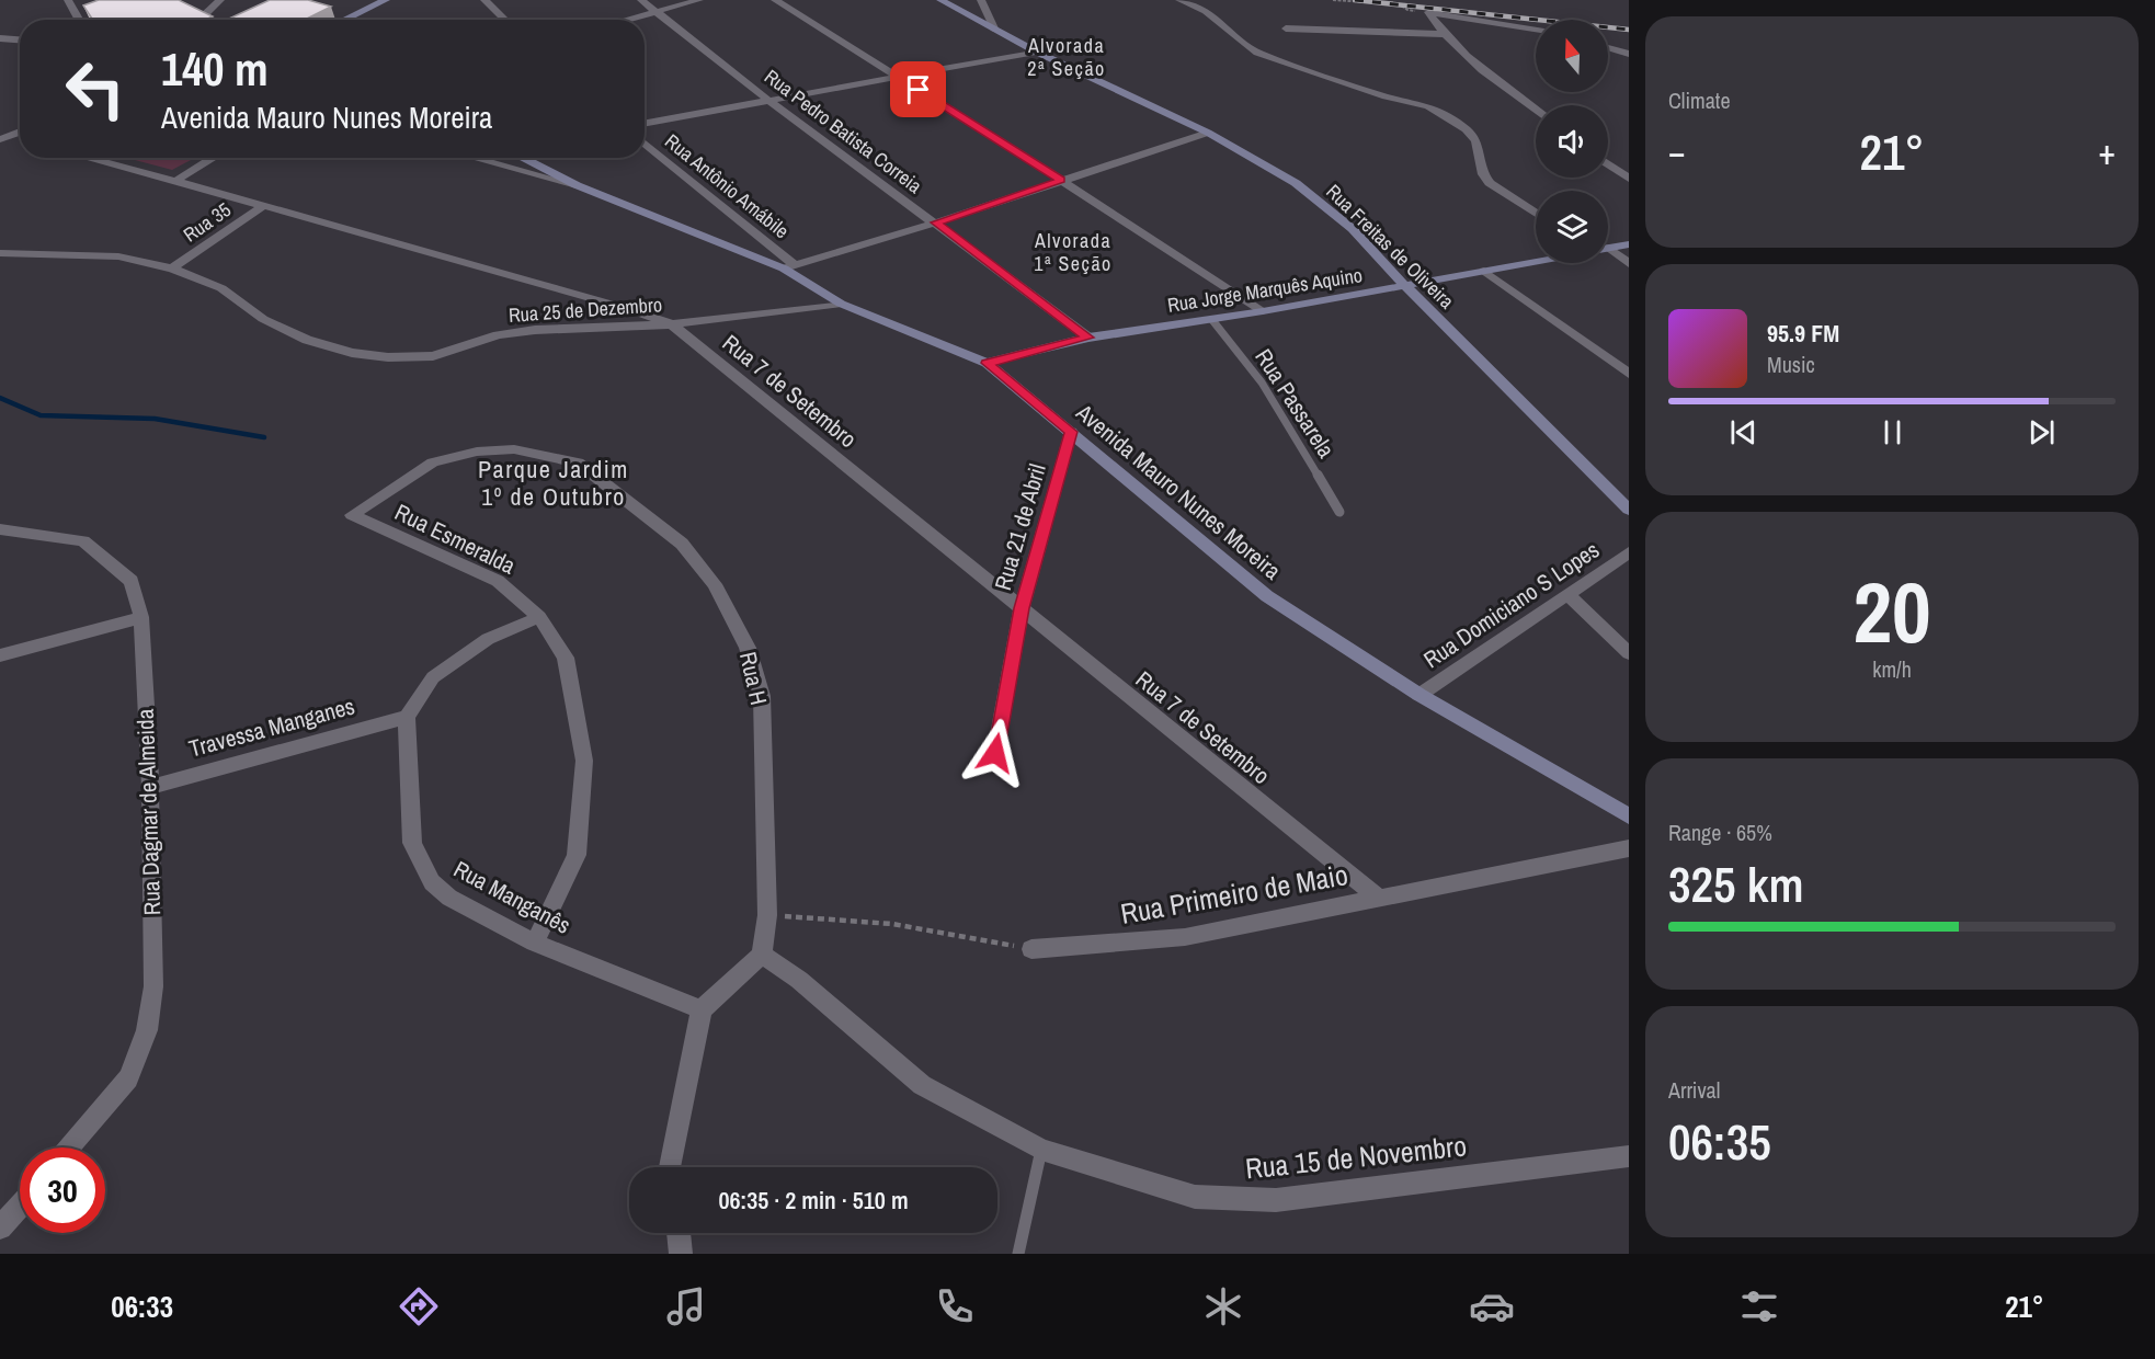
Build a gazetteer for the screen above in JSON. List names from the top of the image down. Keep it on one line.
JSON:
{"streets":{"street":["Rua Pedro Batista Correia","Rua Antônio Amábile","Rua 35","Rua Freitas de Oliveira","Rua Jorge Marquês Aquino","Rua 25 de Dezembro","Rua 7 de Setembro","Avenida Mauro Nunes Moreira","Rua 21 de Abril","Rua Esmeralda","Rua Domiciano S Lopes","Rua H","Travessa Manganes","Rua Dagmar de Almeida","Rua Primeiro de Maio","Rua Manganês","Rua 15 de Novembro"],"lane":["Rua Passarela"]},"crossings":[["Rua Pedro Batista Correia","Rua Jorge Marquês Aquino"],["Rua Antônio Amábile","Avenida Mauro Nunes Moreira"],["Rua 35","Rua 25 de Dezembro"],["Rua 35","Rua 7 de Setembro"],["Rua Freitas de Oliveira","Rua Jorge Marquês Aquino"],["Rua Jorge Marquês Aquino","Rua Passarela"],["Rua Jorge Marquês Aquino","Avenida Mauro Nunes Moreira"],["Rua 25 de Dezembro","Rua 7 de Setembro"],["Rua 25 de Dezembro","Avenida Mauro Nunes Moreira"],["Rua 7 de Setembro","Rua 21 de Abril"],["Rua 7 de Setembro","Rua Primeiro de Maio"],["Avenida Mauro Nunes Moreira","Rua 21 de Abril"],["Avenida Mauro Nunes Moreira","Rua Domiciano S Lopes"],["Rua Esmeralda","Rua H"],["Rua Esmeralda","Rua Manganês"],["Rua H","Rua 15 de Novembro"],["Travessa Manganes","Rua Dagmar de Almeida"],["Travessa Manganes","Rua Manganês"]],"districts":["Alvorada 2ª Seção","Alvorada 1ª Seção","Parque Jardim 1º de Outubro"],"north":"top","page":{"tile":["Climate",["20","km/h"],["Range · 65%","325 km"],["Arrival","06:35"]],"turn":["140 m","Avenida Mauro Nunes Moreira"],"heat":["−","21°","+"],"song":["95.9 FM","Music"],"limit":"30","trip":"06:35 · 2 min · 510 m","tabs":["06:33","21°"]}}
